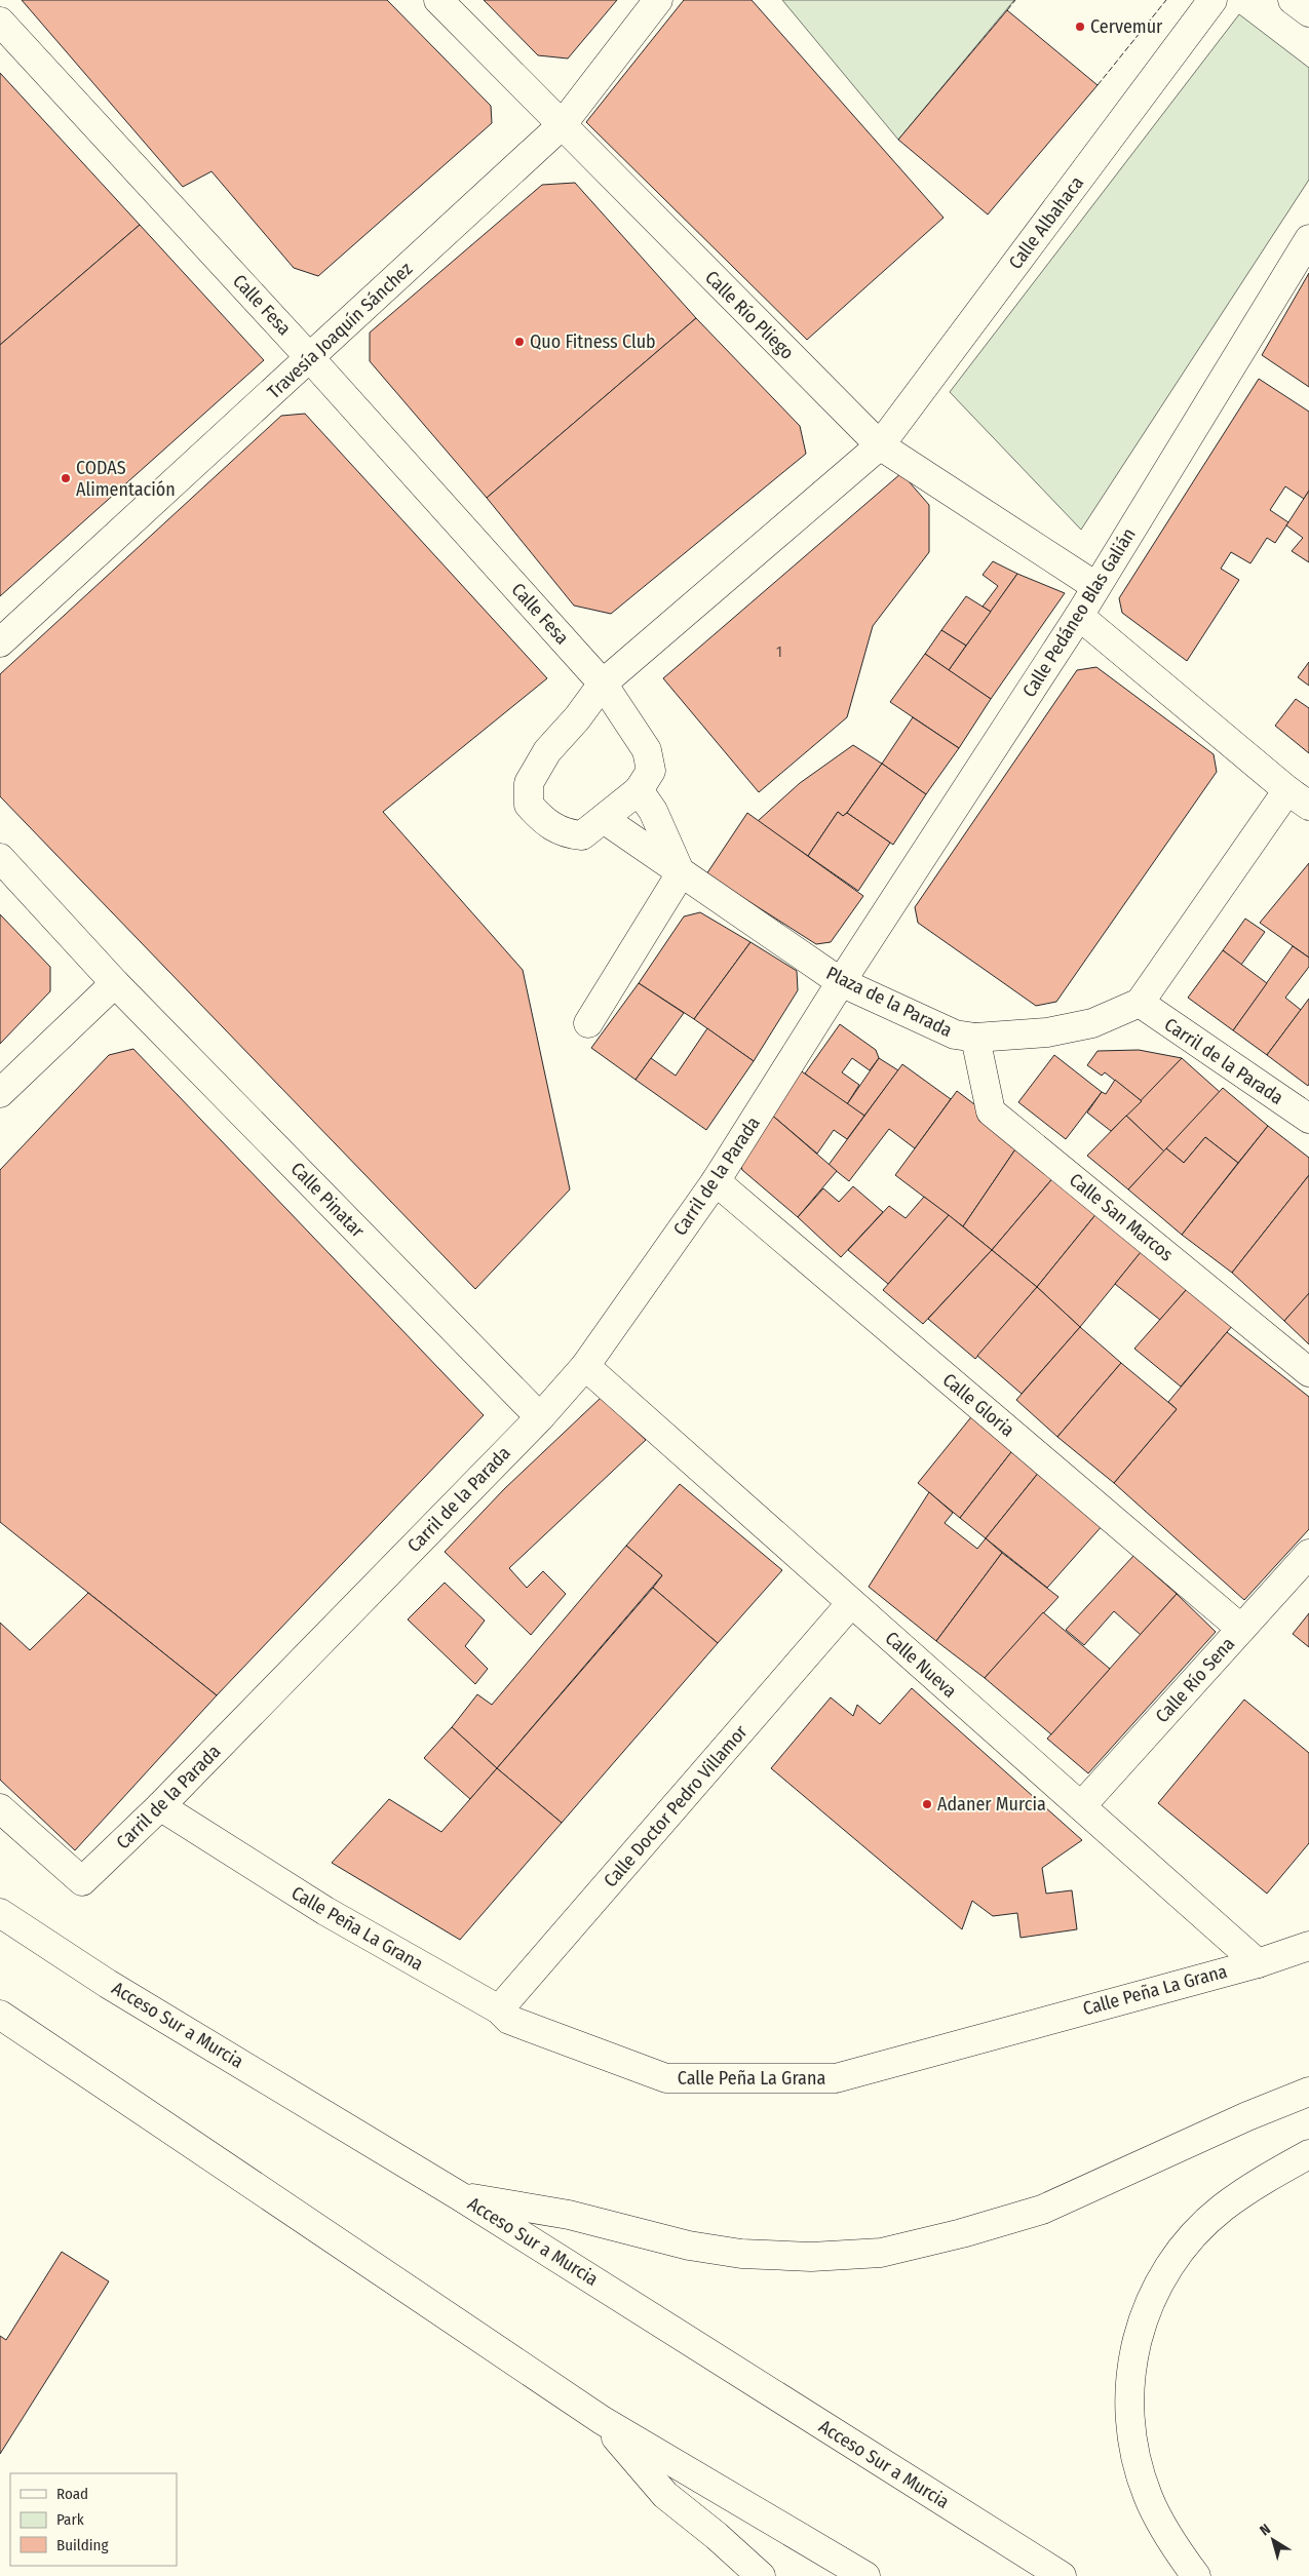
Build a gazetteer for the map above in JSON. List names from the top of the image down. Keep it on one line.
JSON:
{"streets":{"main road":["Calle Albahaca","Calle Fesa","Calle Río Pliego","Travesía Joaquín Sánchez","Calle Pedáneo Blas Galián","Plaza de la Parada","Carril de la Parada","Calle Pinatar","Calle San Marcos","Calle Gloria","Calle Nueva","Calle Río Sena","Calle Doctor Pedro Villamor","Calle Peña La Grana","Acceso Sur a Murcia"]},"crossings":[["Calle Albahaca","Calle Fesa"],["Calle Albahaca","Calle Río Pliego"],["Calle Albahaca","Plaza de la Parada"],["Calle Fesa","Travesía Joaquín Sánchez"],["Calle Río Pliego","Travesía Joaquín Sánchez"],["Calle Río Pliego","Calle Pedáneo Blas Galián"],["Calle Pedáneo Blas Galián","Plaza de la Parada"],["Calle Pedáneo Blas Galián","Carril de la Parada"],["Plaza de la Parada","Carril de la Parada"],["Plaza de la Parada","Calle San Marcos"],["Carril de la Parada","Calle Pinatar"],["Carril de la Parada","Calle Gloria"],["Carril de la Parada","Calle Nueva"],["Carril de la Parada","Calle Peña La Grana"],["Calle Gloria","Calle Río Sena"],["Calle Nueva","Calle Río Sena"],["Calle Nueva","Calle Doctor Pedro Villamor"],["Calle Nueva","Calle Peña La Grana"],["Calle Doctor Pedro Villamor","Calle Peña La Grana"]],"places":["Cervemur","Quo Fitness Club","CODAS Alimentación","Adaner Murcia"],"house_numbers":["1"],"legend":["Road","Park","Building"],"north":"top left"}
